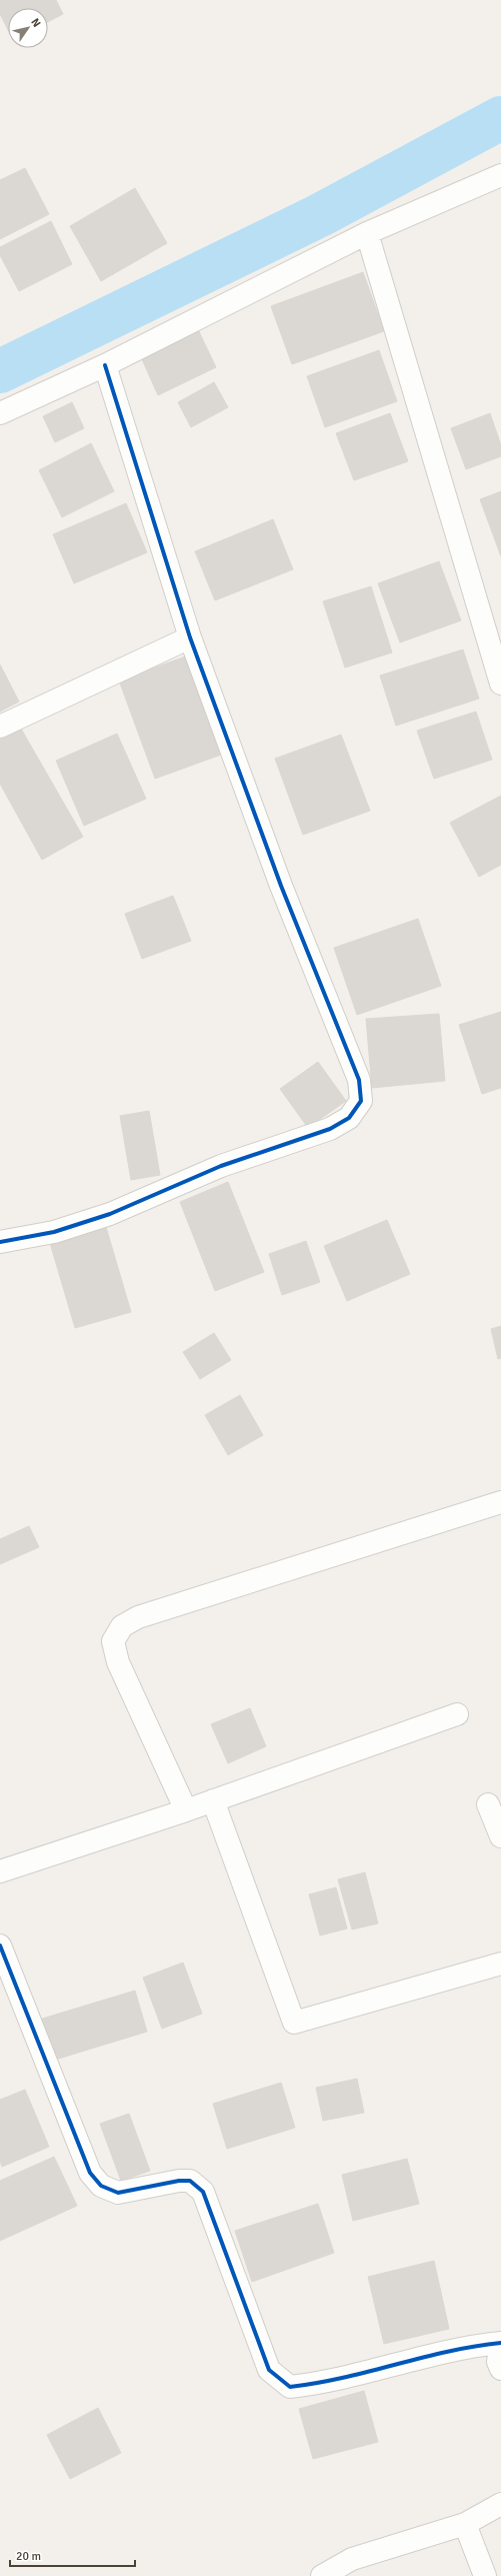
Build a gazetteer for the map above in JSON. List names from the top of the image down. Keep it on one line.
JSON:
{"scale_bar":"20 m","north":"top right"}
